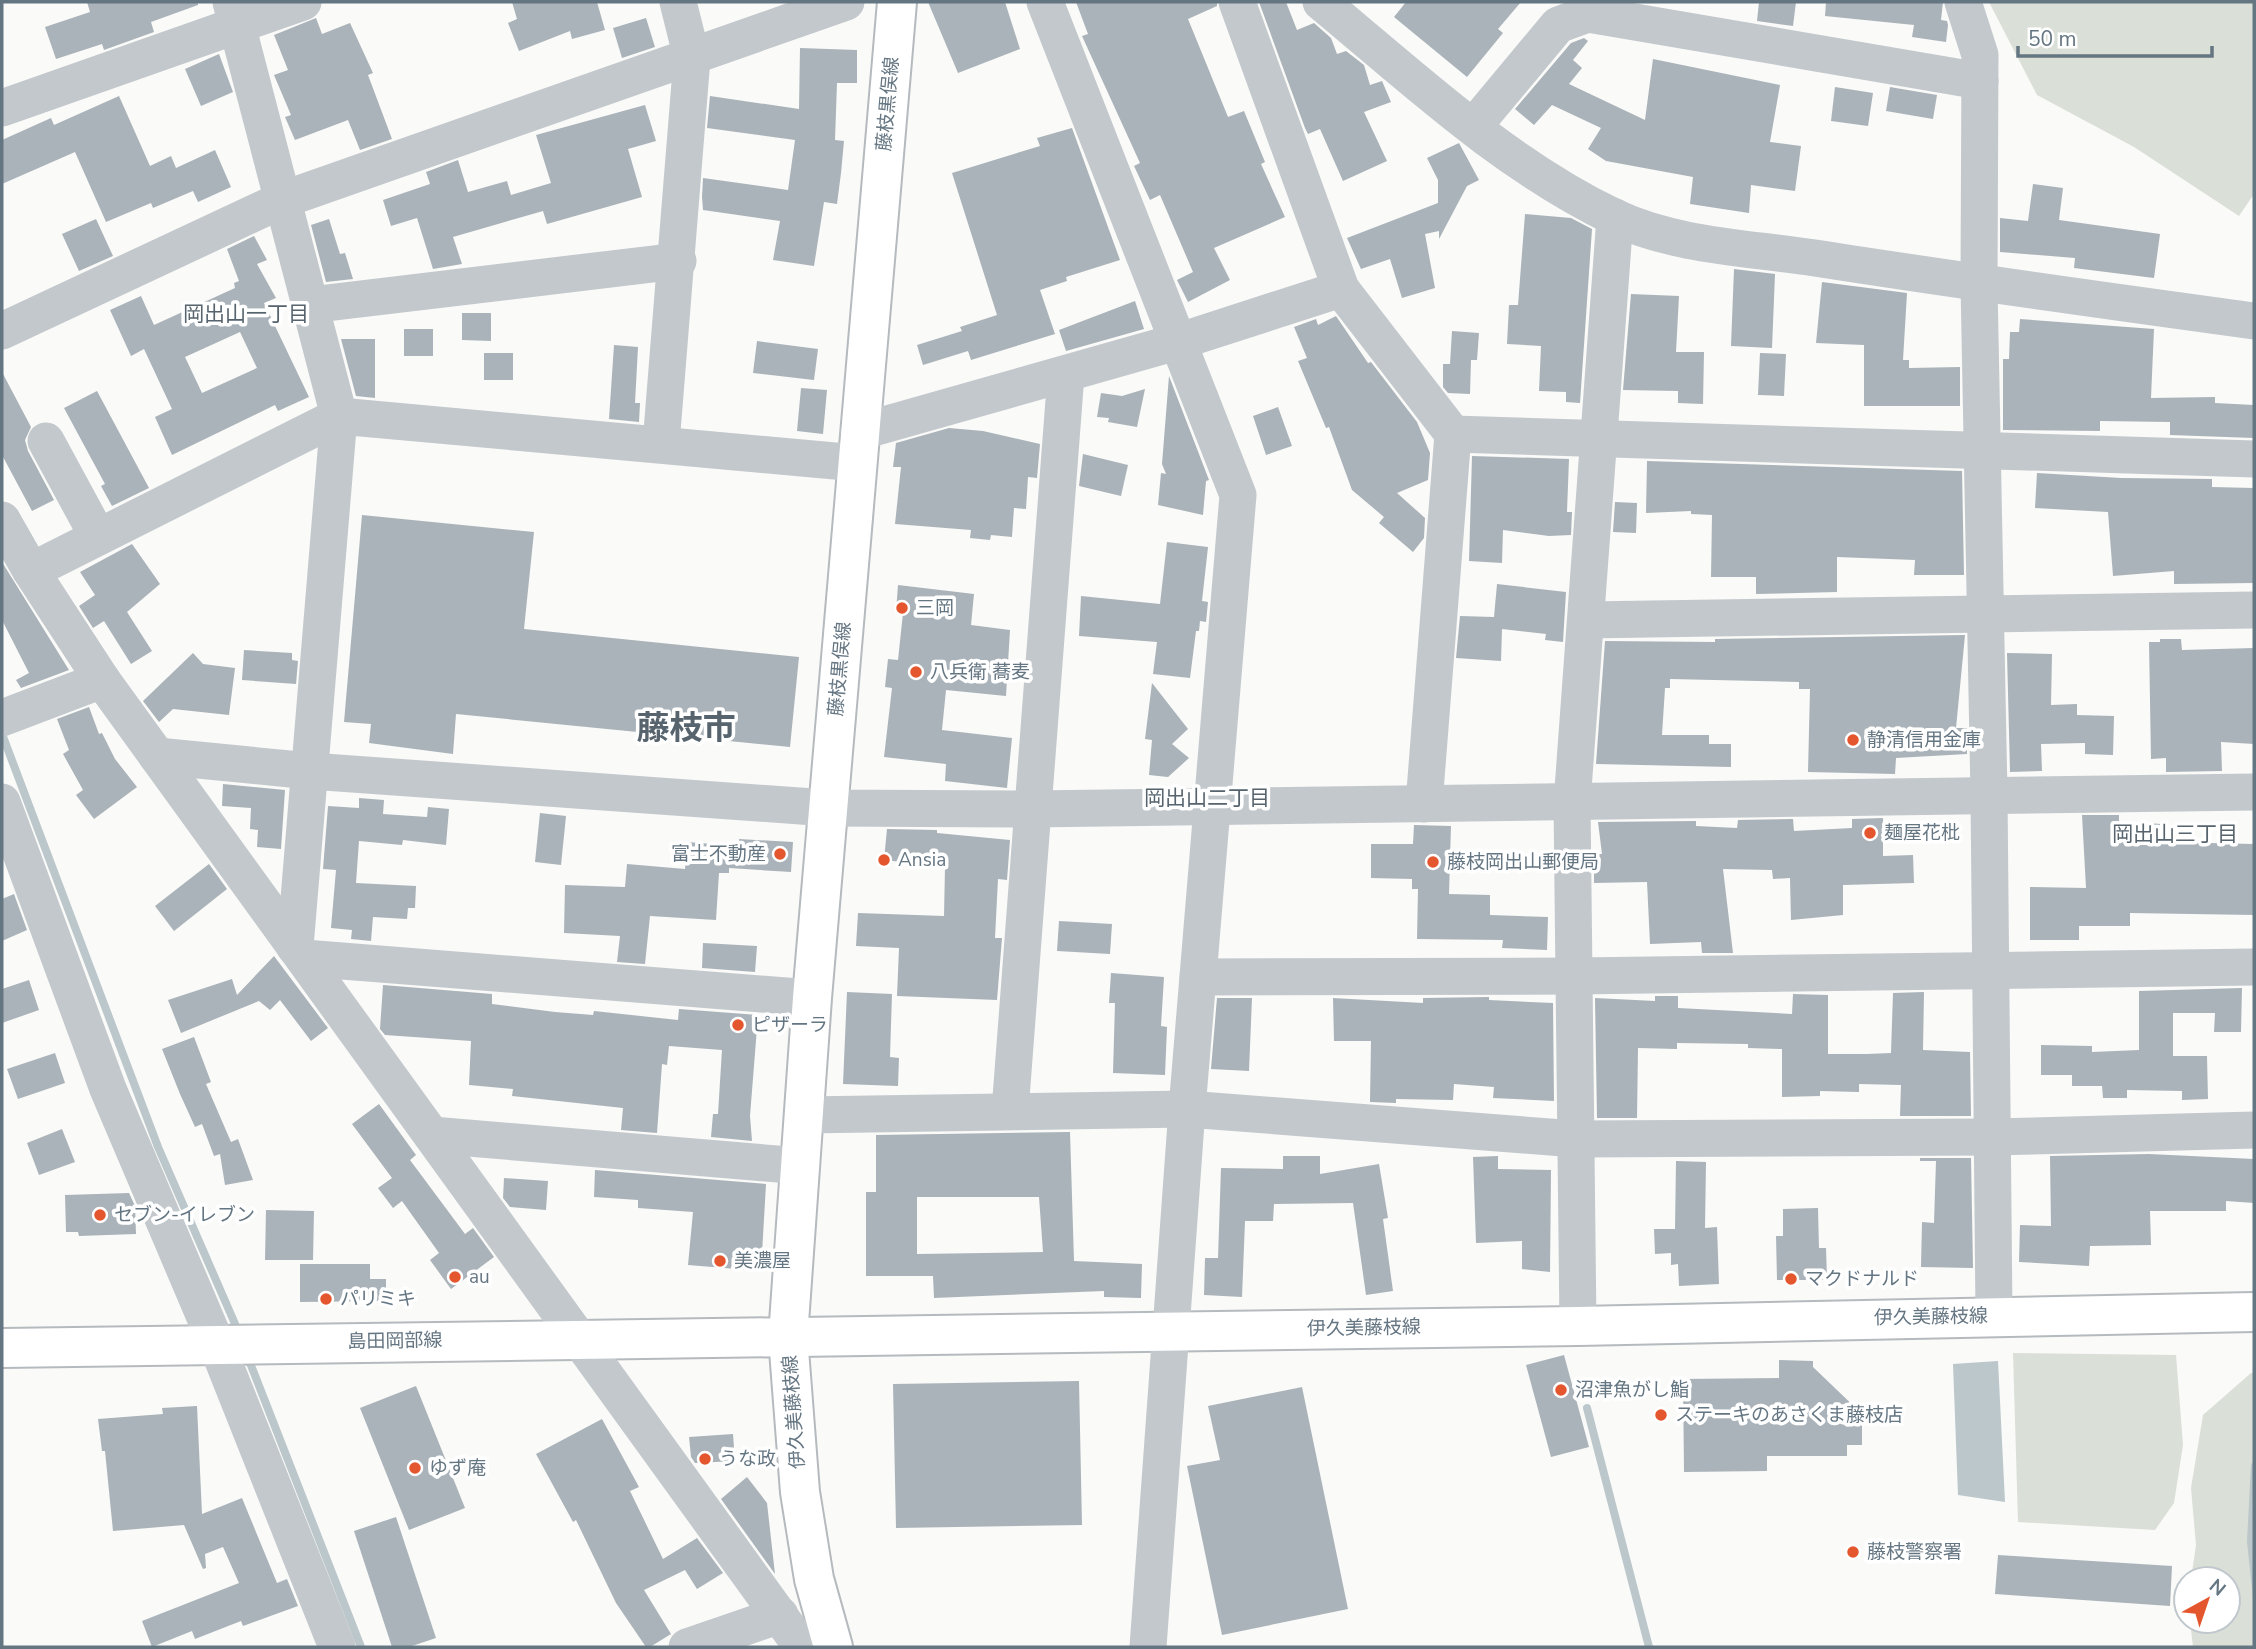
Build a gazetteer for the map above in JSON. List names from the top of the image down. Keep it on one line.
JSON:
{"streets":{"main road":["藤枝黒俣線","伊久美藤枝線","島田岡部線"]},"crossings":[["藤枝黒俣線","伊久美藤枝線"],["藤枝黒俣線","島田岡部線"],["伊久美藤枝線","島田岡部線"]],"districts":["岡出山一丁目","藤枝市","岡出山二丁目","岡出山三丁目"],"places":["三岡","八兵衛 蕎麦","静清信用金庫","麺屋花枇","富士不動産","Ansia","藤枝岡出山郵便局","ピザーラ","セブン-イレブン","美濃屋","au","マクドナルド","パリミキ","沼津魚がし鮨","ステーキのあさくま藤枝店","うな政","ゆず庵","藤枝警察署"],"scale_bar":"50 m","north":"top right"}
